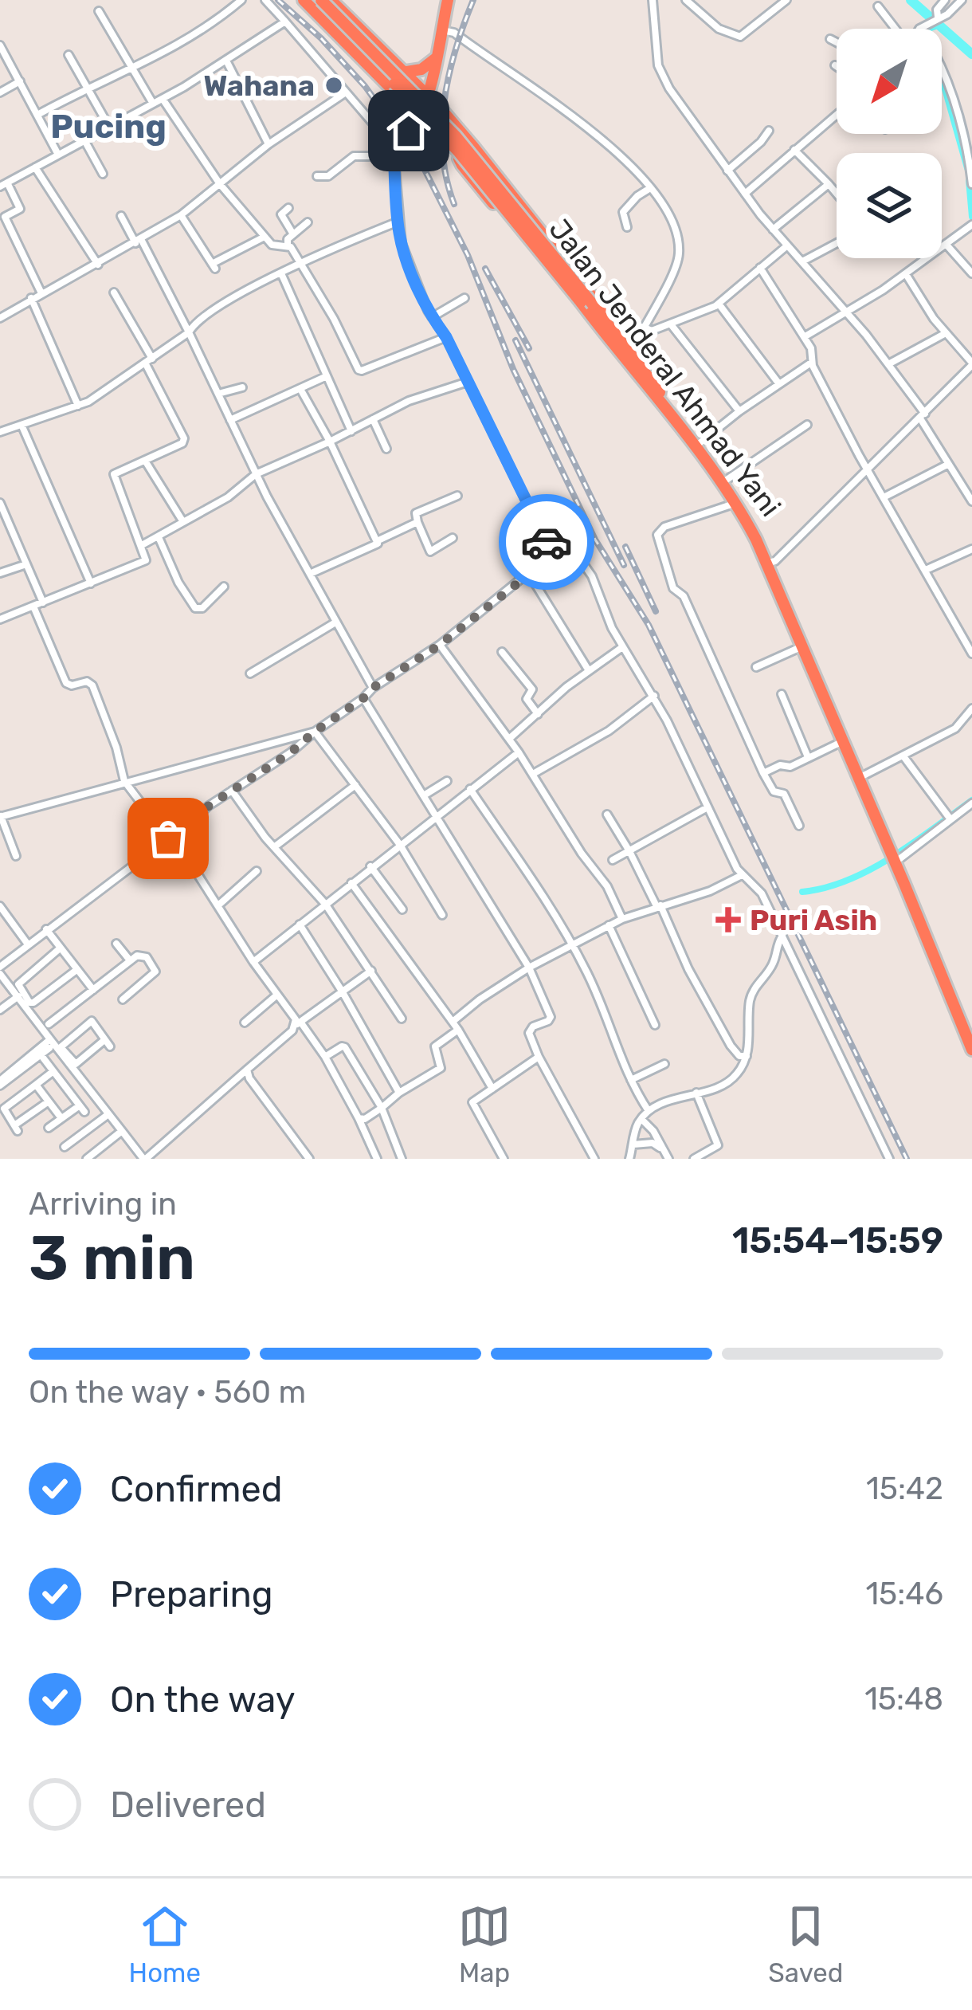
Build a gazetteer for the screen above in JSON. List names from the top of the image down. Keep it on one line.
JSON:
{"streets":{"highway":["Jalan Jenderal Ahmad Yani"]},"districts":["Pucing"],"places":{"other":["Wahana"],"health":["Puri Asih"]},"north":"bottom left","page":{"heading":["3 min","Arriving in","15:54–15:59"],"bar":"On the way · 560 m","list":[["Confirmed","15:42"],["Preparing","15:46"],["On the way","15:48"],"Delivered"],"tabs":["Home","Map","Saved"]}}
